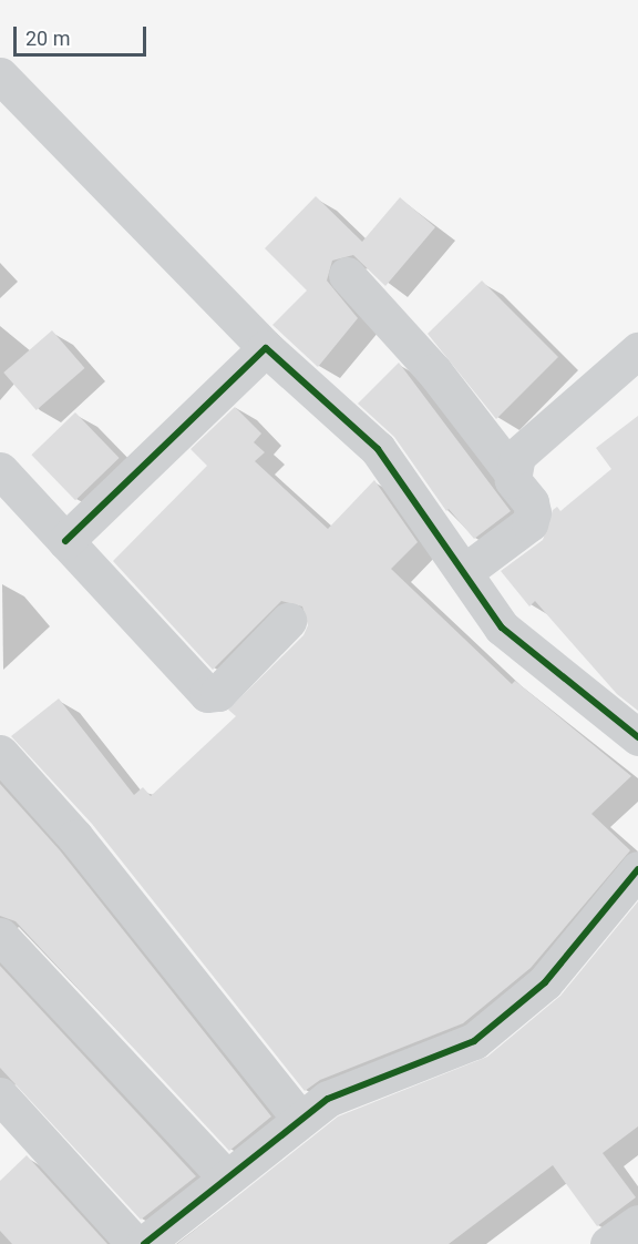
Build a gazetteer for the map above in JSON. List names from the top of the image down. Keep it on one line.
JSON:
{"scale_bar":"20 m"}
